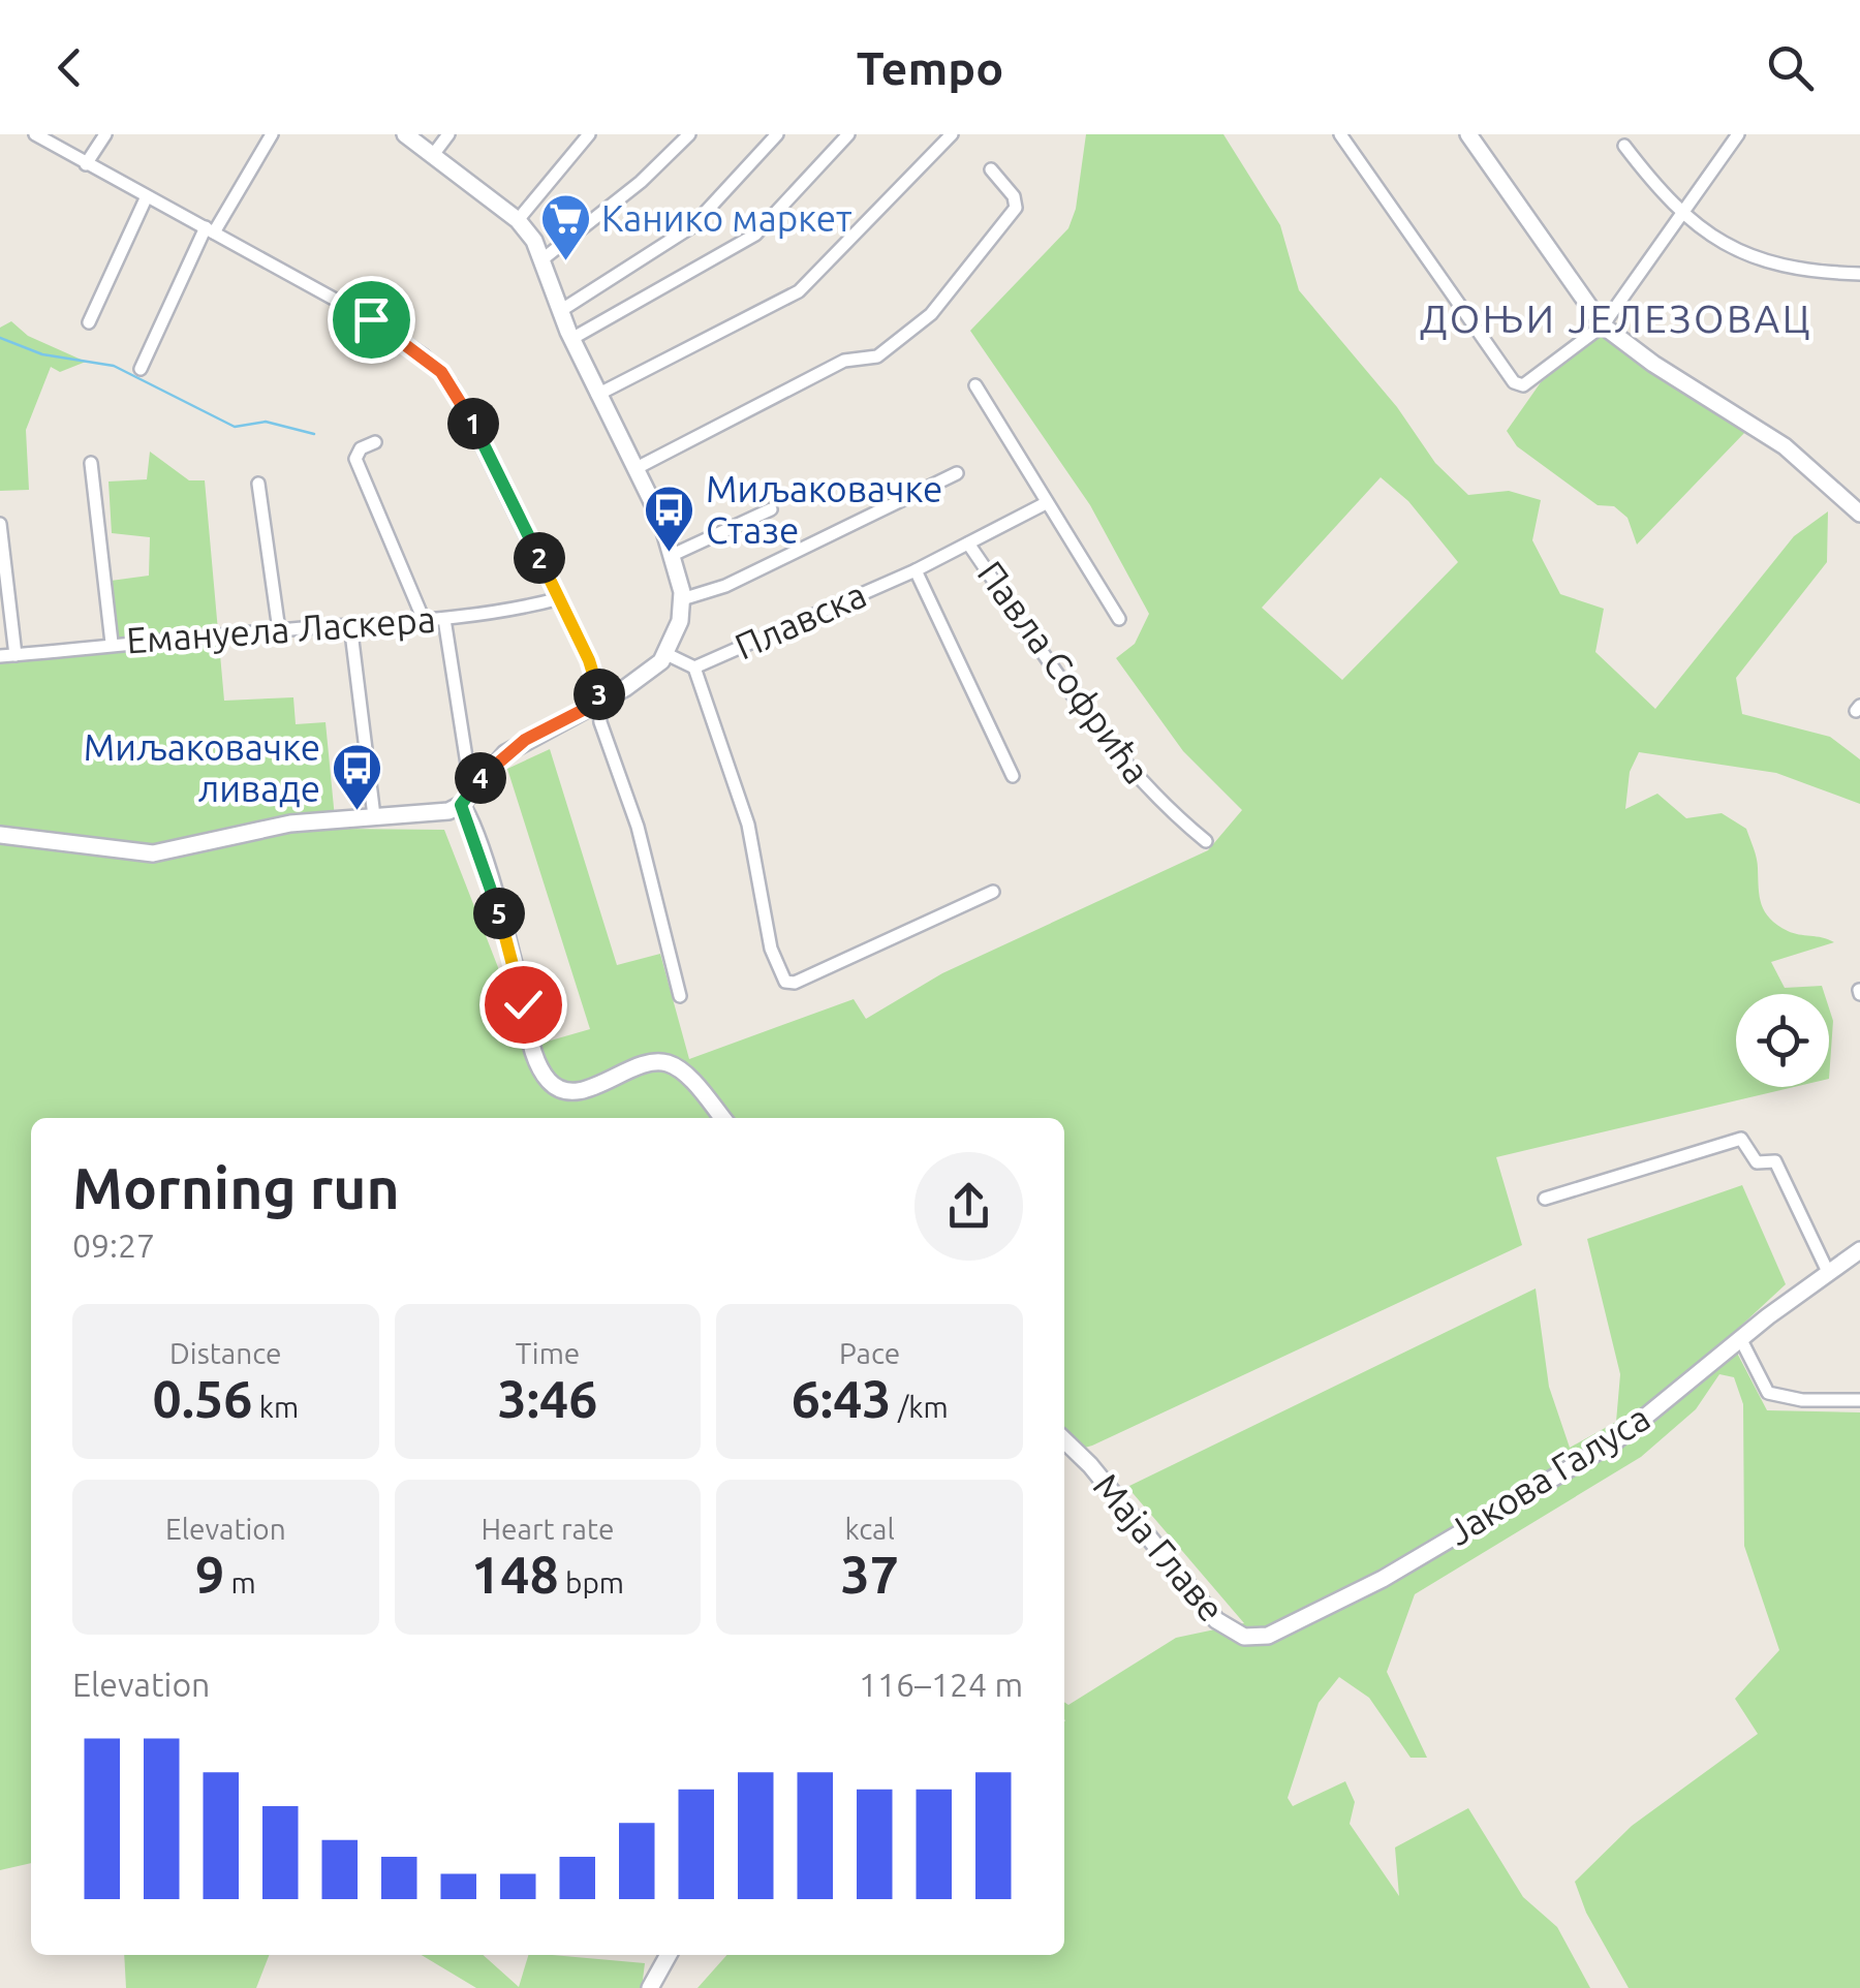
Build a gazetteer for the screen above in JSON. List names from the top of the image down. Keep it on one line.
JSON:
{"streets":{"street":["Плавска","Емануела Ласкера","Павла Софрића","Јакова Галуса","Маја Главе"]},"crossings":[["Плавска","Павла Софрића"],["Јакова Галуса","Маја Главе"]],"districts":["ДОЊИ ЈЕЛЕЗОВАЦ"],"places":{"supermarket":["Канико маркет"],"bus stop":["Миљаковачке Стазе","Миљаковачке ливаде"]},"page":{"header":"Tempo","pins":["1","2","3","4","5"],"heading":["Morning run","09:27"],"stats":[["Distance","0.56 km"],["Time","3:46"],["Pace","6:43 /km"],["Elevation","9 m"],["Heart rate","148 bpm"],["kcal","37"]],"chart":["Elevation","116–124 m"]}}
